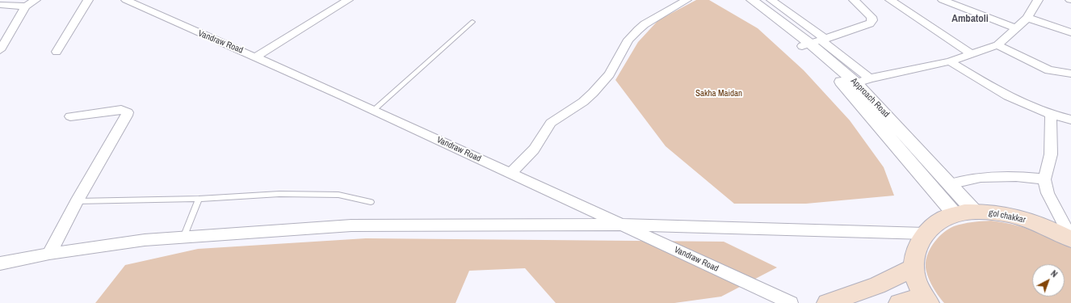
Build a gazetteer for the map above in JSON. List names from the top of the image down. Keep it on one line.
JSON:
{"streets":{"main road":["gol chakkar"],"street":["Vandraw Road","Approach Road"]},"crossings":[["Approach Road","gol chakkar"]],"districts":["Ambatoli"],"parks":["Sakha Maidan"],"north":"top right"}
